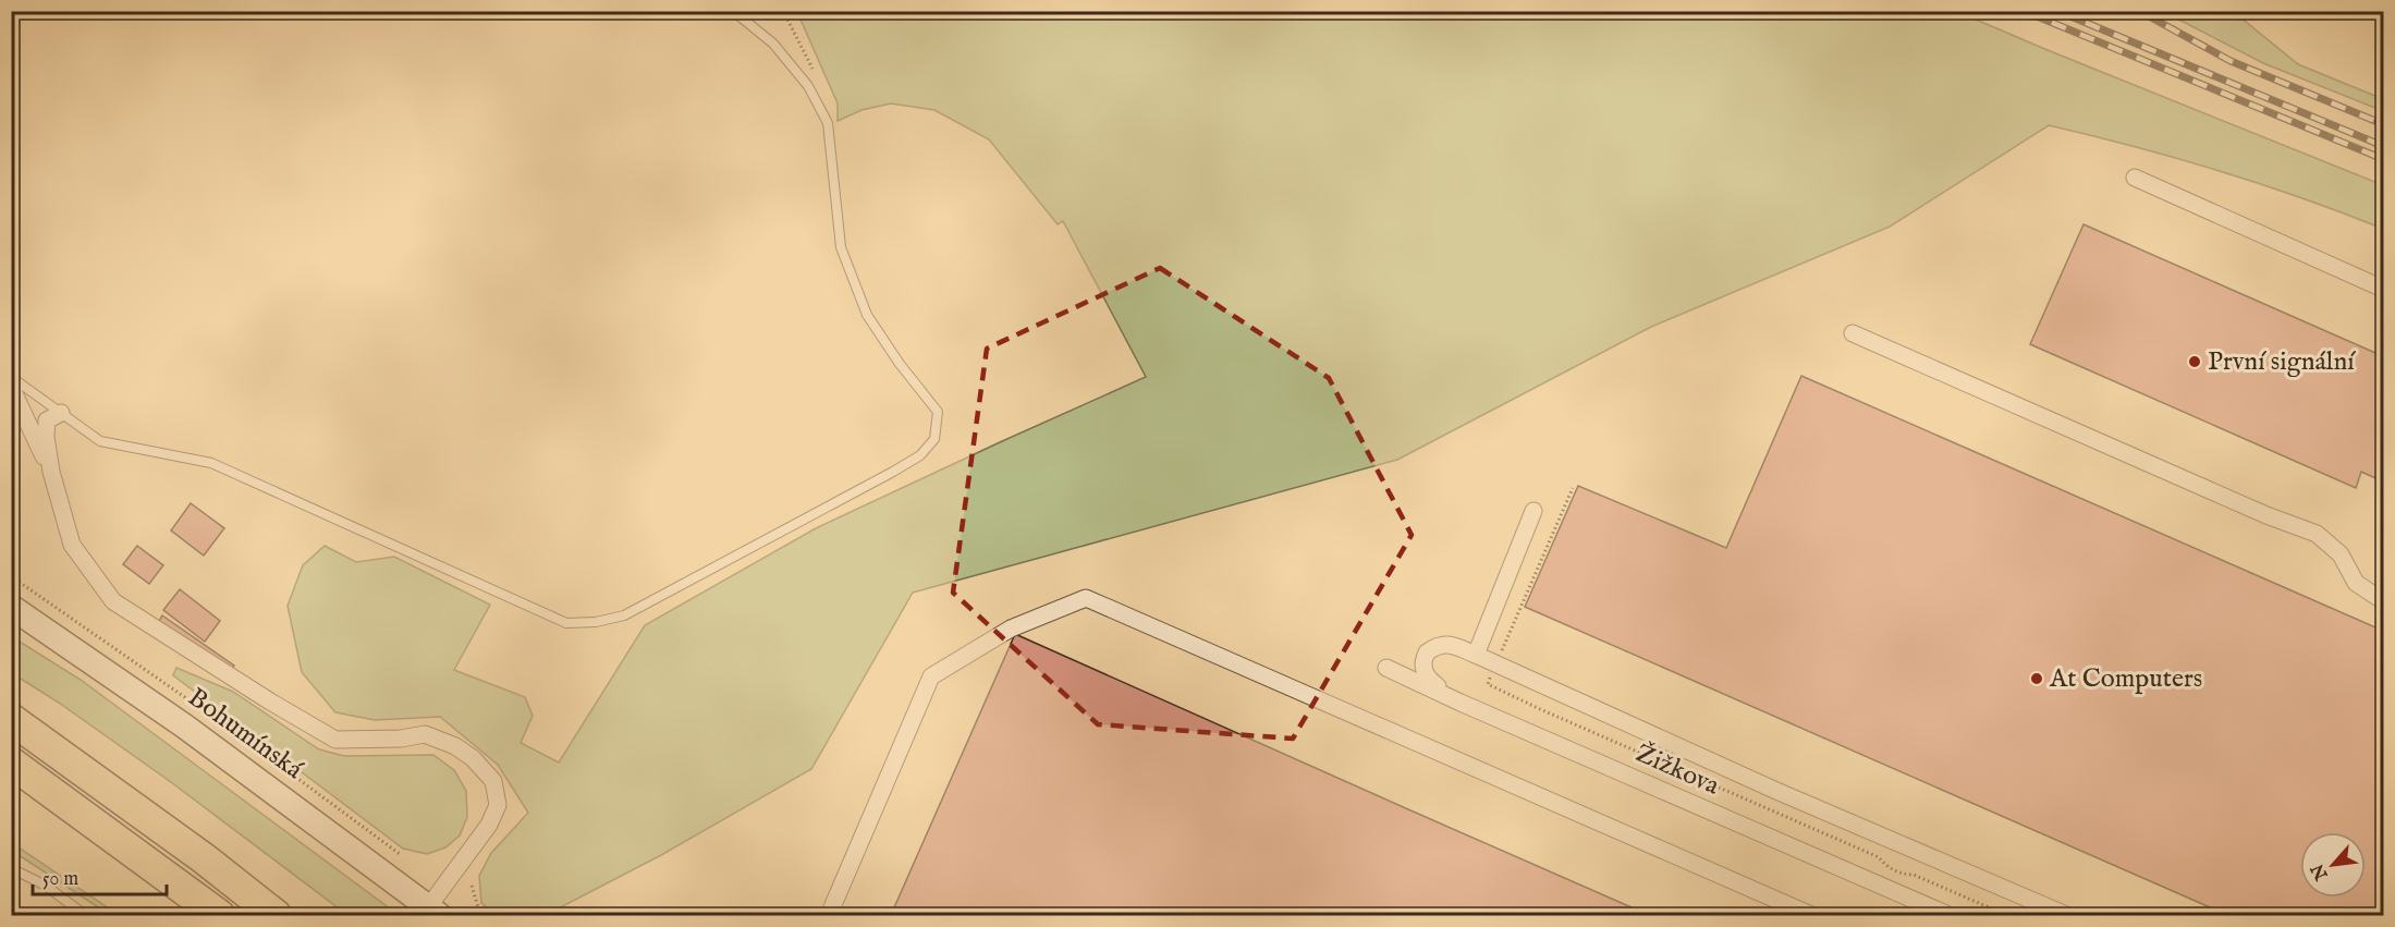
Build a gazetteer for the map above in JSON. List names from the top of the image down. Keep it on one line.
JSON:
{"streets":{"main road":["Bohumínská"],"street":["Žižkova"]},"places":["První signální","At Computers"],"scale_bar":"50 m","north":"bottom left"}
